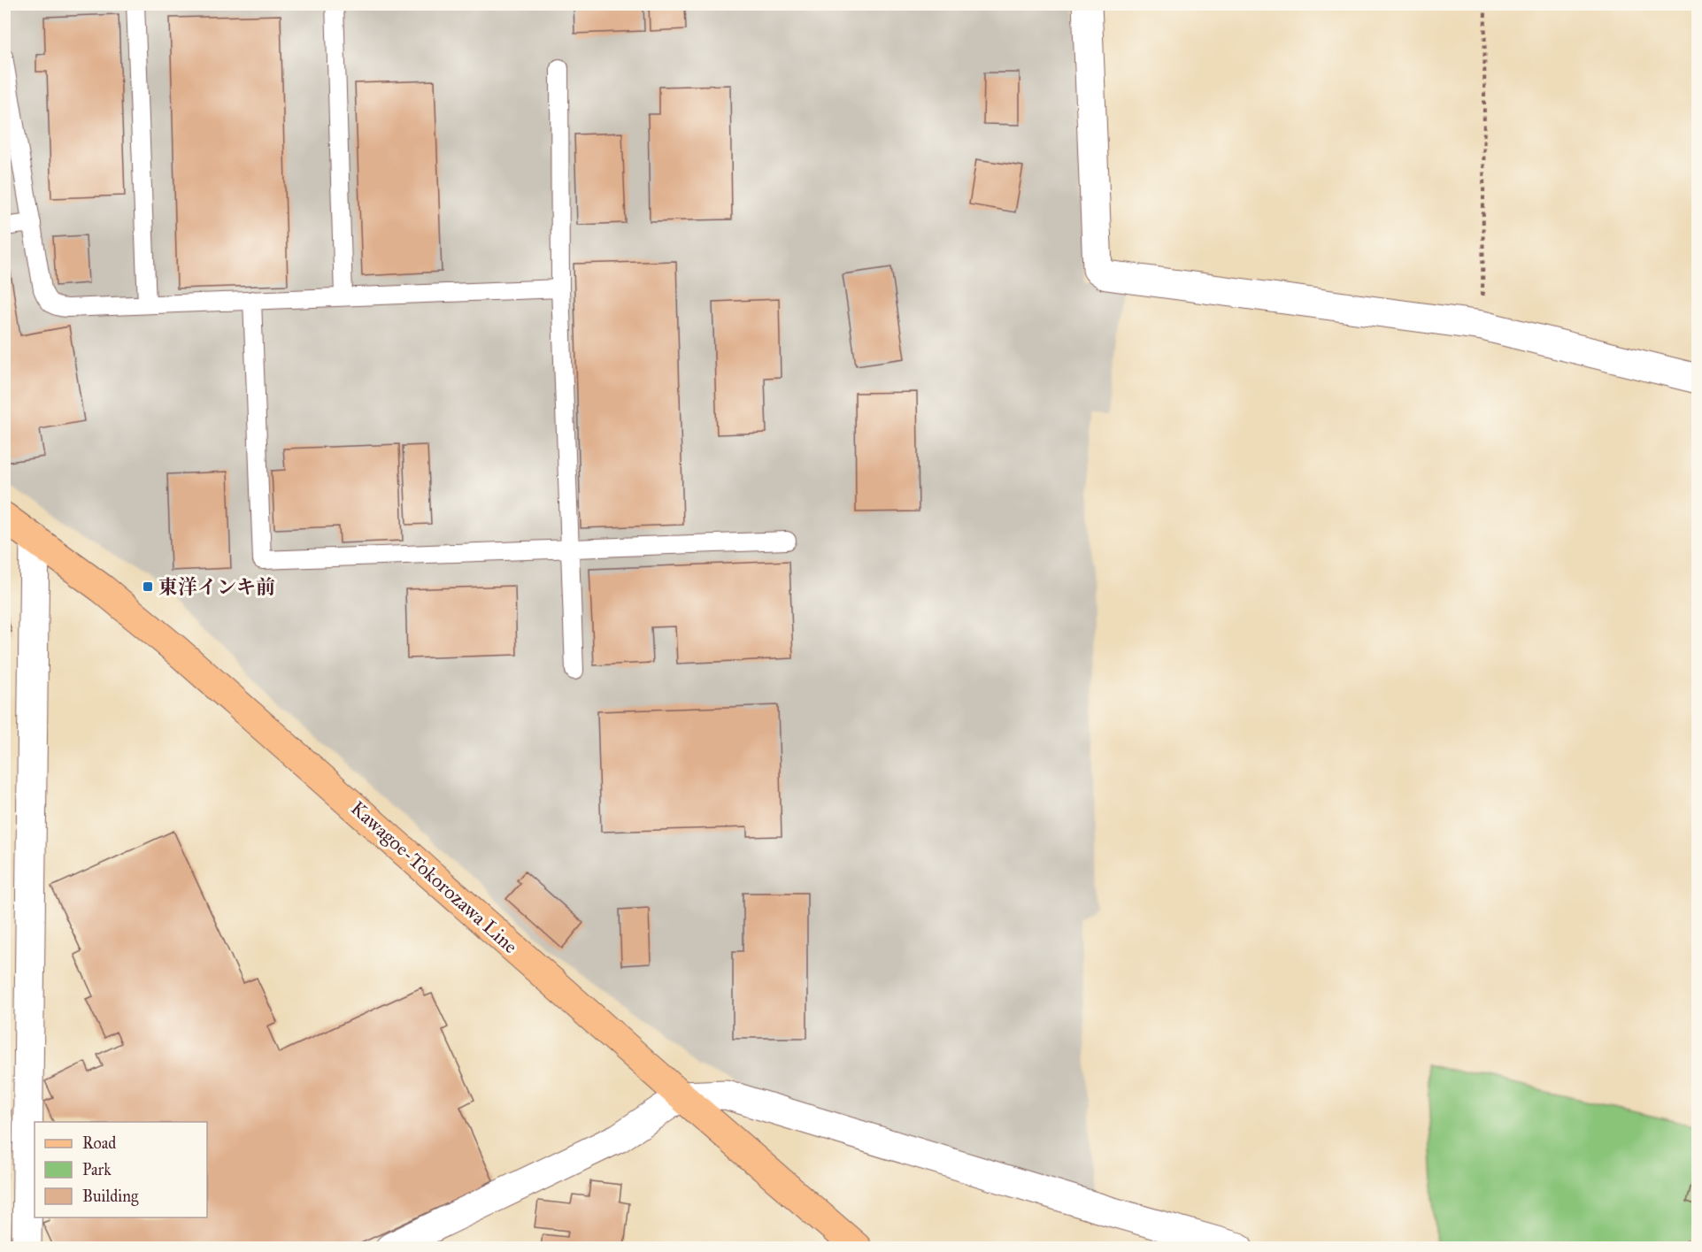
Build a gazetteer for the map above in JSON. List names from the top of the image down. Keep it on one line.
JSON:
{"streets":{"main road":["Kawagoe-Tokorozawa Line"]},"places":{"transit":["東洋インキ前"]},"legend":["Road","Park","Building"]}
